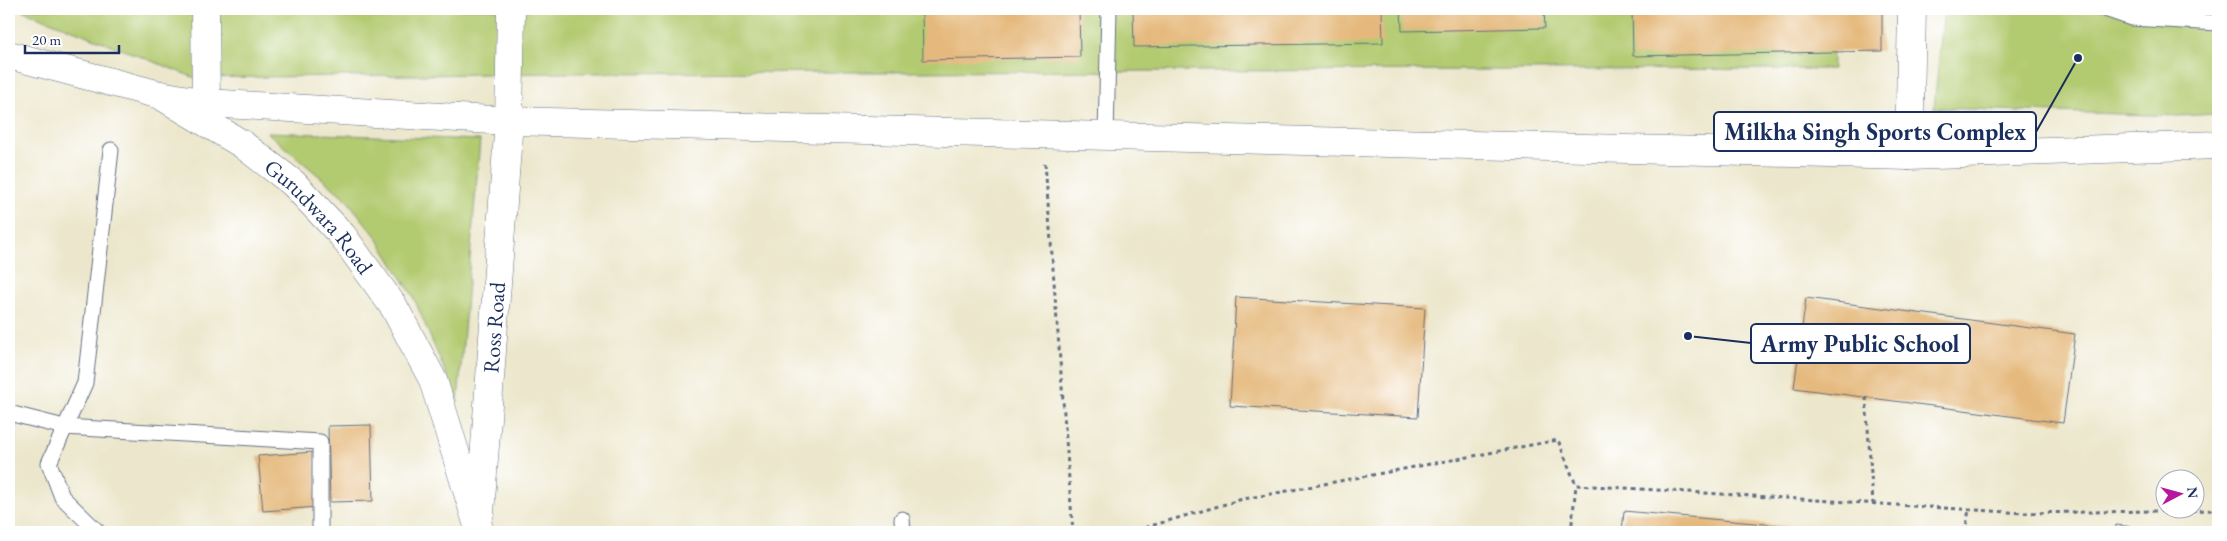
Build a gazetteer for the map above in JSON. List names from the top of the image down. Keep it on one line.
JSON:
{"streets":{"street":["Gurudwara Road","Ross Road"]},"crossings":[["Gurudwara Road","Ross Road"]],"places":["Milkha Singh Sports Complex","Army Public School"],"scale_bar":"20 m","north":"right"}
